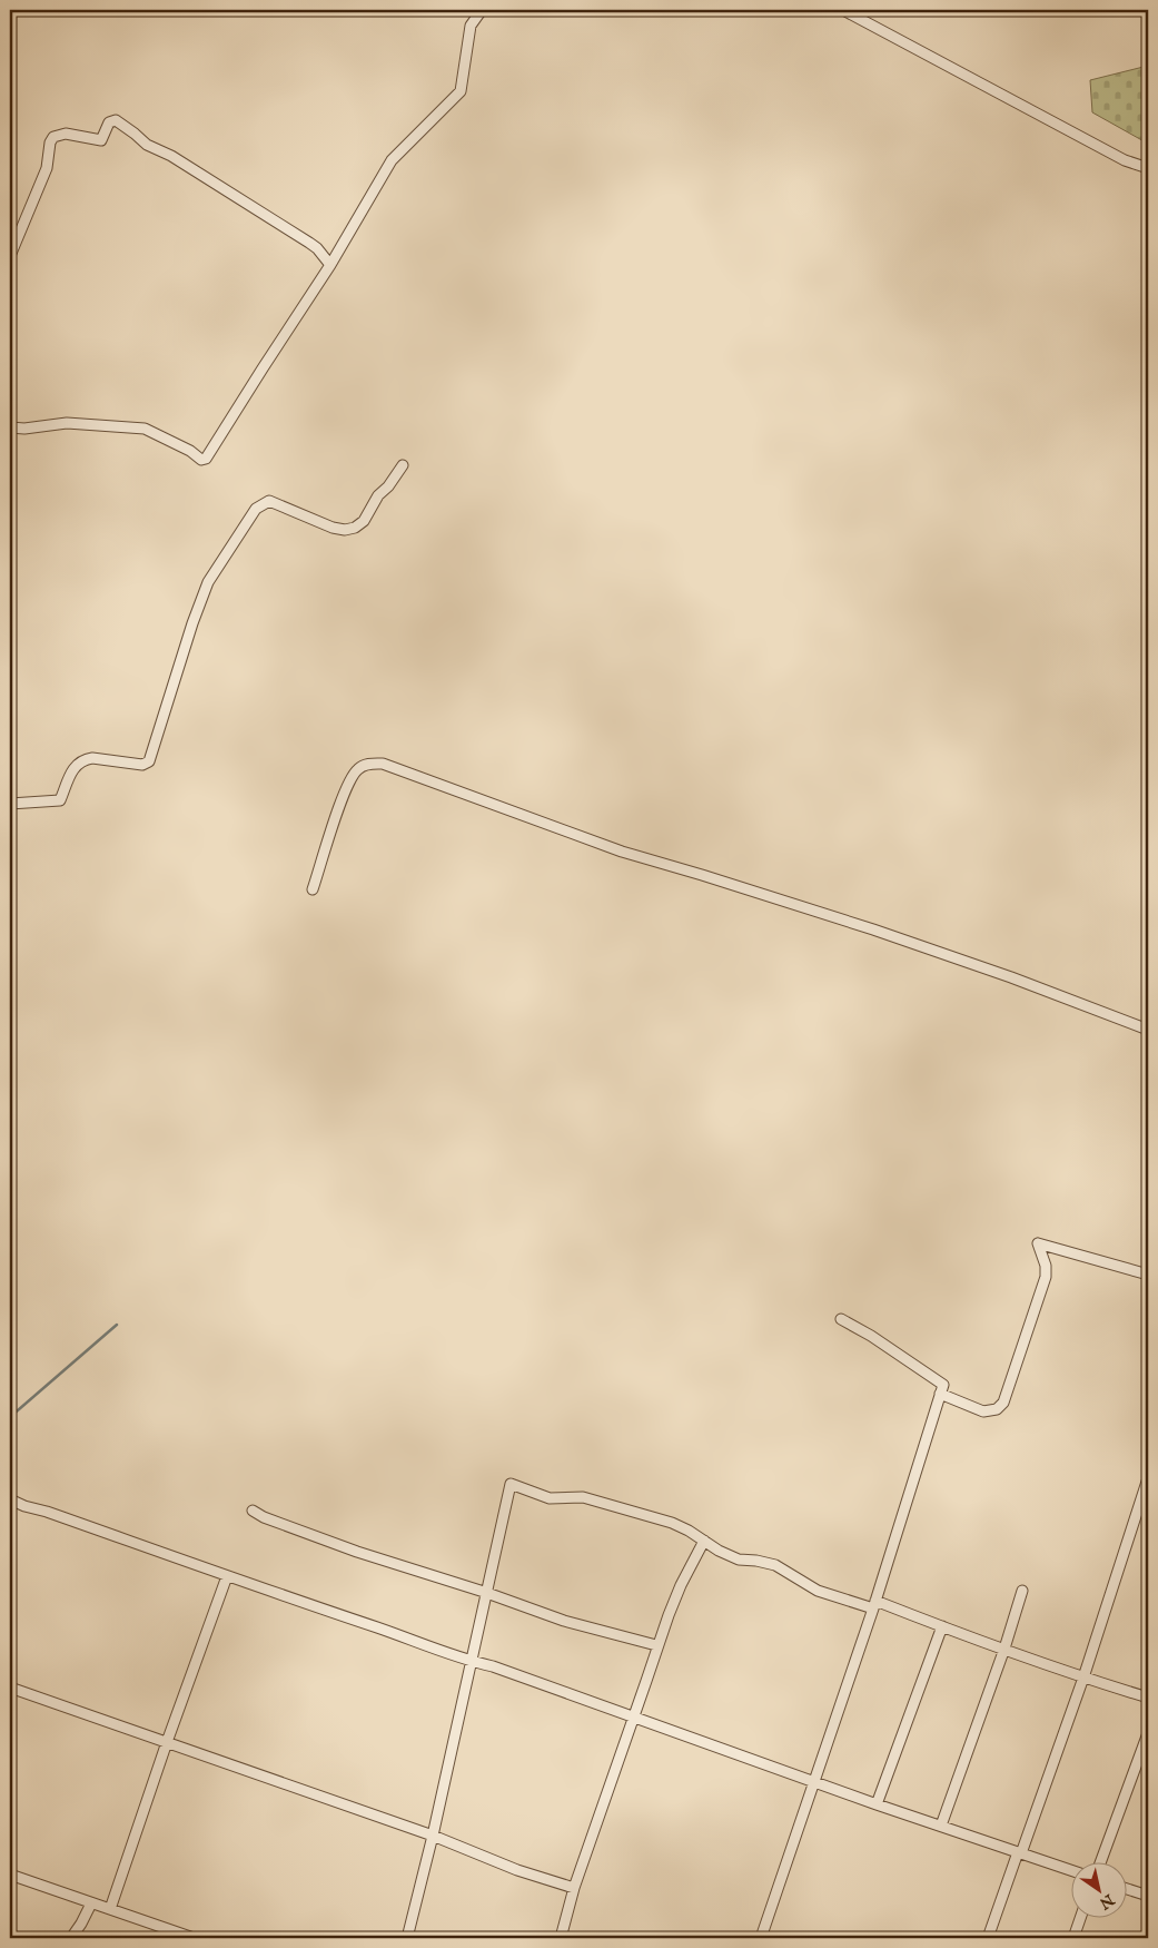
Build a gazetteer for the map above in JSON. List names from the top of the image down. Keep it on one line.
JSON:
{"north":"bottom right"}
